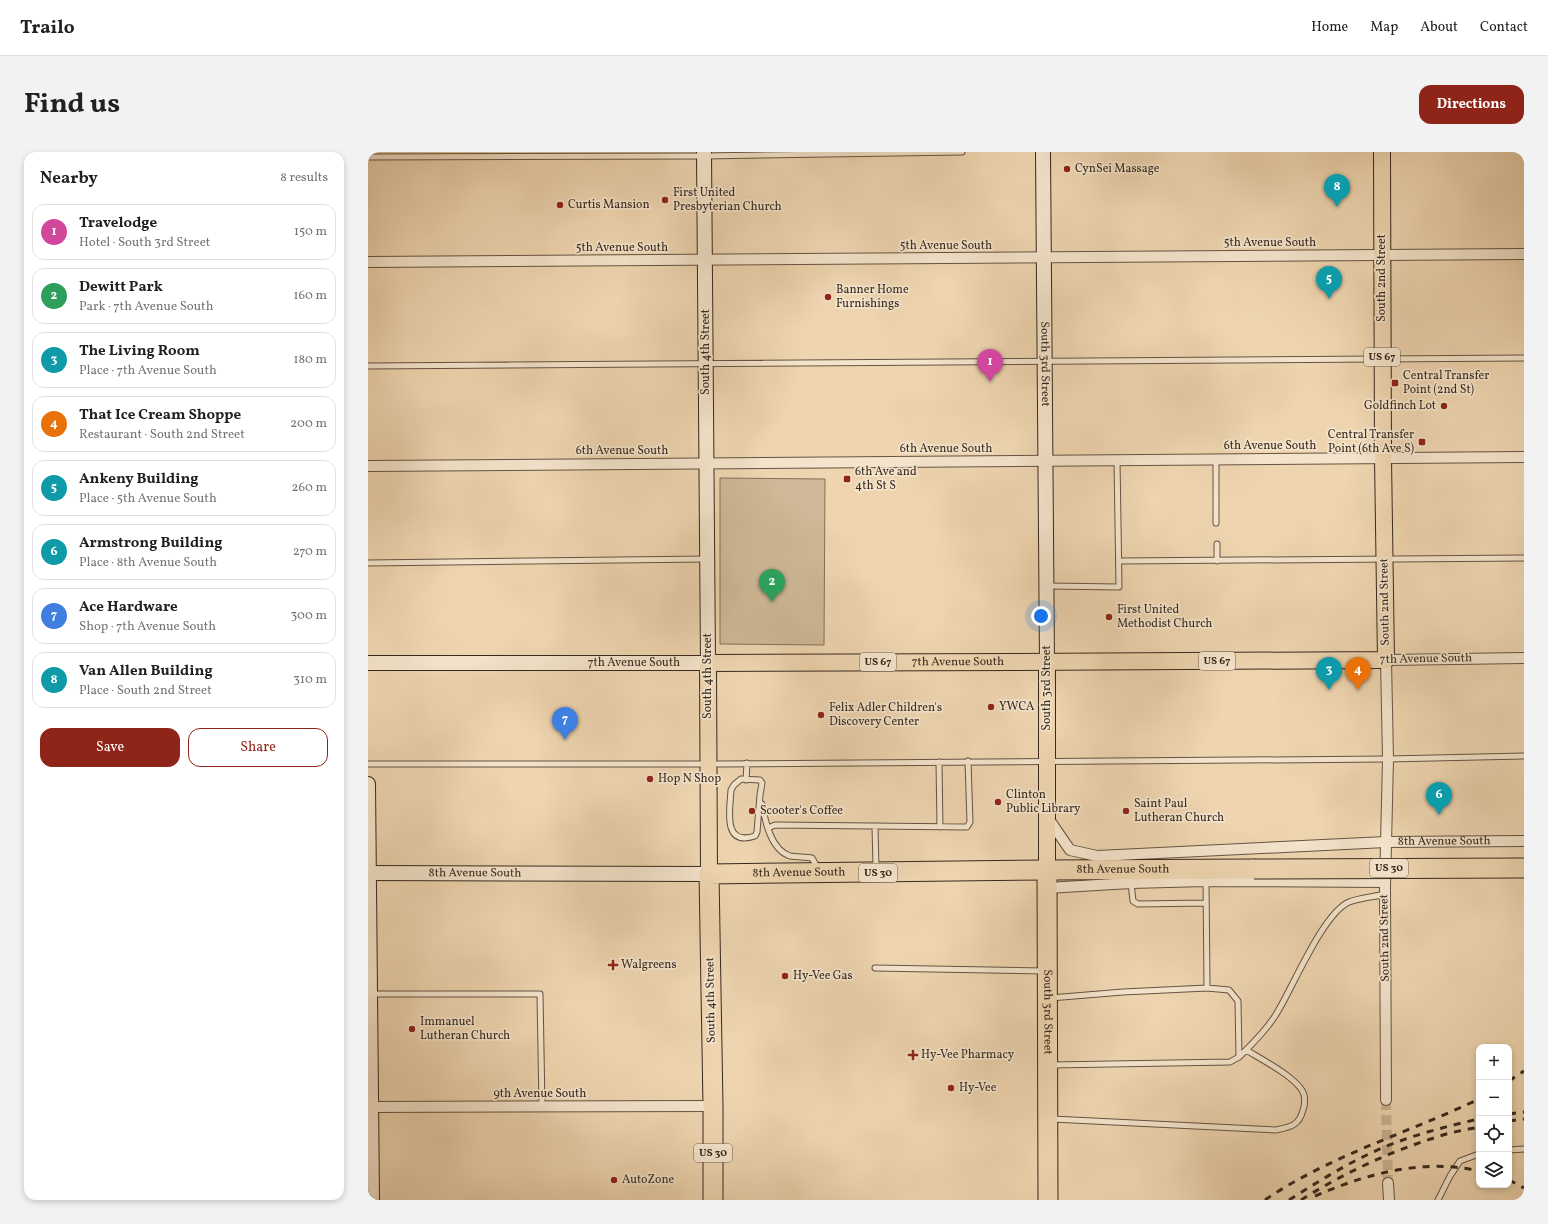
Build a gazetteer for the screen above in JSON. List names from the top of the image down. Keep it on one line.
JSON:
{"streets":{"highway":["South 4th Street","South 3rd Street","8th Avenue South","US 30"],"main road":["South 2nd Street","US 67","7th Avenue South"],"street":["5th Avenue South","6th Avenue South","9th Avenue South"]},"crossings":[["5th Avenue South","South 2nd Street"],["5th Avenue South","South 4th Street"],["5th Avenue South","South 3rd Street"],["South 2nd Street","6th Avenue South"],["South 2nd Street","7th Avenue South"],["South 2nd Street","8th Avenue South"],["South 4th Street","6th Avenue South"],["South 4th Street","7th Avenue South"],["South 4th Street","8th Avenue South"],["South 4th Street","9th Avenue South"],["South 3rd Street","6th Avenue South"],["South 3rd Street","7th Avenue South"],["South 3rd Street","8th Avenue South"]],"places":{"other":["CynSei Massage","First United Presbyterian Church","Curtis Mansion","Banner Home Furnishings","Goldfinch Lot","First United Methodist Church","YWCA","Felix Adler Children's Discovery Center","Hop N Shop","Clinton Public Library","Scooter's Coffee","Saint Paul Lutheran Church","Hy-Vee Gas","Immanuel Lutheran Church","Hy-Vee","AutoZone"],"transit":["Central Transfer Point (2nd St)","Central Transfer Point (6th Ave S)","6th Ave and 4th St S"],"health":["Walgreens","Hy-Vee Pharmacy"]},"page":{"header":"Trailo","nav":["Home","Map","About","Contact"],"title":"Find us","buttons":["Directions",["Save","Share"]],"heading":["Nearby","8 results"],"pins":["8","5","1","2","3","4","7","6"],"list":[{"mark":"1","name":"Travelodge","note":"Hotel · South 3rd Street","value":"150 m"},{"mark":"2","name":"Dewitt Park","note":"Park · 7th Avenue South","value":"160 m"},{"mark":"3","name":"The Living Room","note":"Place · 7th Avenue South","value":"180 m"},{"mark":"4","name":"That Ice Cream Shoppe","note":"Restaurant · South 2nd Street","value":"200 m"},{"mark":"5","name":"Ankeny Building","note":"Place · 5th Avenue South","value":"260 m"},{"mark":"6","name":"Armstrong Building","note":"Place · 8th Avenue South","value":"270 m"},{"mark":"7","name":"Ace Hardware","note":"Shop · 7th Avenue South","value":"300 m"},{"mark":"8","name":"Van Allen Building","note":"Place · South 2nd Street","value":"310 m"}],"map_buttons":["+","−"]}}
